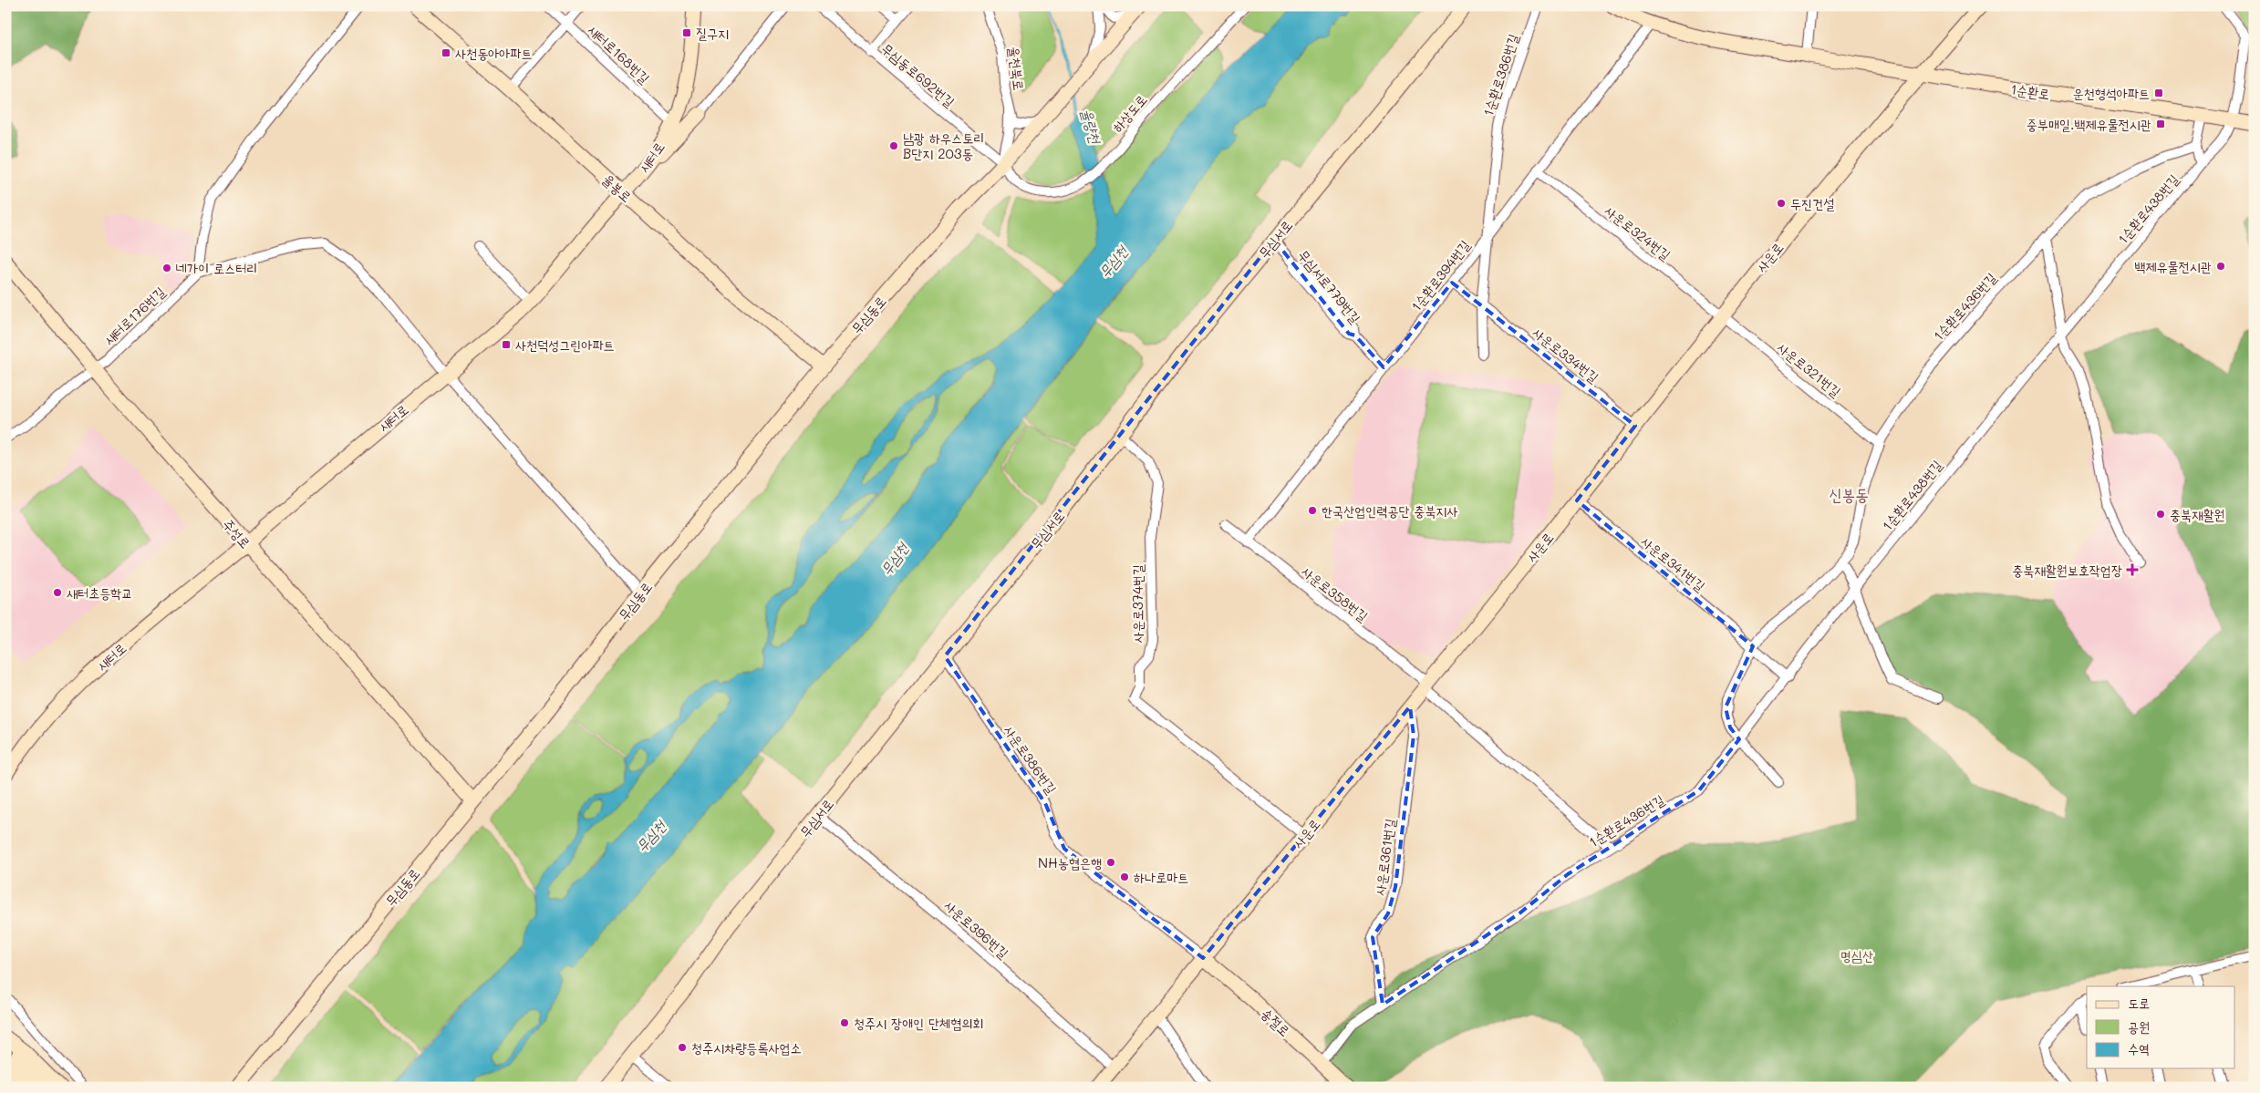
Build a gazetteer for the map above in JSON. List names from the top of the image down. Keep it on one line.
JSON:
{"streets":{"street":["새터로168번길","율천북로","무심동로692번길","1순환로386번길","1순환로","하상도로","새터로","율봉로","1순환로438번길","사운로324번길","무심서로","사운로","1순환로394번길","무심서로779번길","1순환로436번길","무심동로","새터로176번길","사운로334번길","사운로321번길","주성로","사운로341번길","사운로358번길","사운로374번길","사운로386번길","사운로361번길","사운로396번길","송절로"]},"crossings":[["새터로168번길","새터로"],["무심동로692번길","하상도로"],["무심동로692번길","무심동로"],["1순환로386번길","1순환로394번길"],["1순환로386번길","사운로334번길"],["1순환로","1순환로438번길"],["1순환로","사운로"],["1순환로","1순환로394번길"],["하상도로","무심동로"],["새터로","율봉로"],["새터로","새터로176번길"],["새터로","주성로"],["율봉로","무심동로"],["1순환로438번길","1순환로436번길"],["사운로324번길","사운로"],["사운로324번길","1순환로394번길"],["사운로324번길","사운로321번길"],["무심서로","무심서로779번길"],["무심서로","사운로374번길"],["무심서로","사운로386번길"],["무심서로","사운로396번길"],["사운로","사운로334번길"],["사운로","사운로321번길"],["사운로","사운로341번길"],["사운로","사운로358번길"],["사운로","사운로374번길"],["사운로","사운로386번길"],["사운로","사운로361번길"],["사운로","사운로396번길"],["사운로","송절로"],["1순환로394번길","무심서로779번길"],["1순환로394번길","사운로334번길"],["1순환로394번길","사운로358번길"],["1순환로436번길","사운로321번길"],["1순환로436번길","사운로341번길"],["1순환로436번길","사운로358번길"],["1순환로436번길","사운로361번길"],["1순환로436번길","송절로"],["무심동로","주성로"],["새터로176번길","주성로"],["사운로386번길","송절로"]],"districts":["신봉동"],"water":["율량천","무심천"],"parks":["명심산"],"places":{"transit":["질구지","사천동아아파트","운천형석아파트","중부매일.백제유물전시관","사천덕성그린아파트"],"other":["남광 하우스토리 B단지 203동","두진건설","백제유물전시관","네가이 로스터리","한국산업인력공단 충북지사","충북재활원","새터초등학교","NH농협은행","하나로마트","청주시 장애인 단체협의회","청주시차량등록사업소"],"health":["충북재활원보호작업장"]},"legend":["도로","공원","수역"]}
